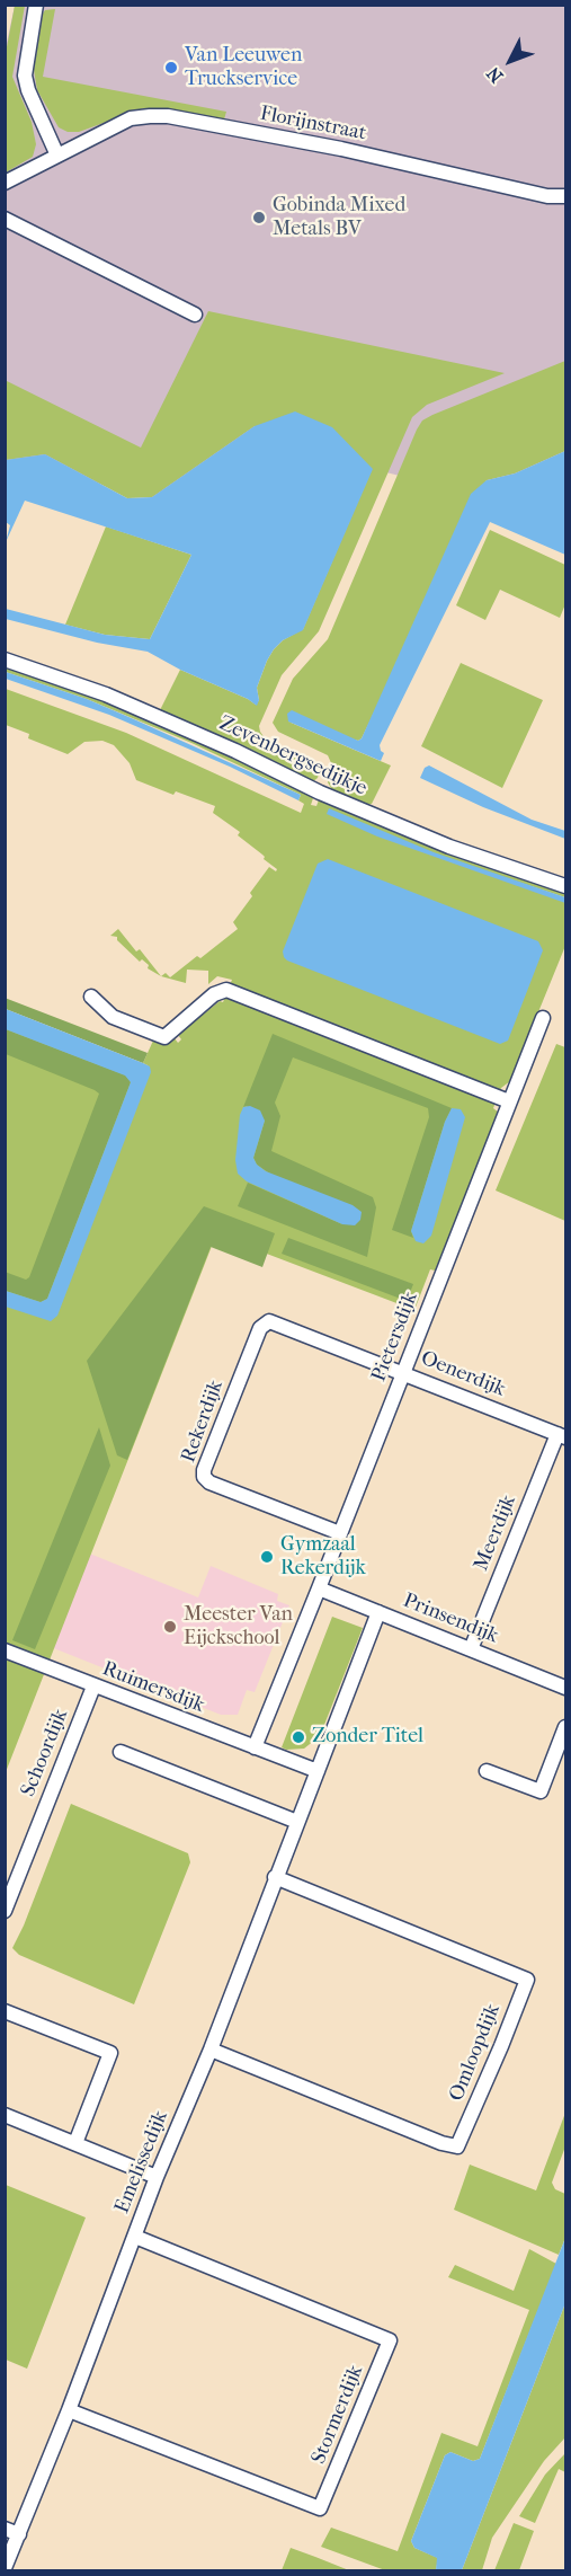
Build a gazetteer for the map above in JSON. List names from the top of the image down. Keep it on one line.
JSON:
{"streets":{"street":["Florijnstraat","Zevenbergsedijkje","Pietersdijk","Oenerdijk","Rekerdijk","Meerdijk","Prinsendijk","Ruimersdijk","Schoordijk","Omloopdijk","Emelissedijk","Stormerdijk"]},"crossings":[["Pietersdijk","Oenerdijk"],["Pietersdijk","Rekerdijk"],["Pietersdijk","Prinsendijk"],["Oenerdijk","Rekerdijk"],["Oenerdijk","Meerdijk"],["Meerdijk","Prinsendijk"],["Ruimersdijk","Schoordijk"],["Ruimersdijk","Emelissedijk"],["Omloopdijk","Emelissedijk"],["Emelissedijk","Stormerdijk"]],"places":["Van Leeuwen Truckservice","Gobinda Mixed Metals BV","Gymzaal Rekerdijk","Meester Van Eijckschool","Zonder Titel"],"north":"bottom left"}
